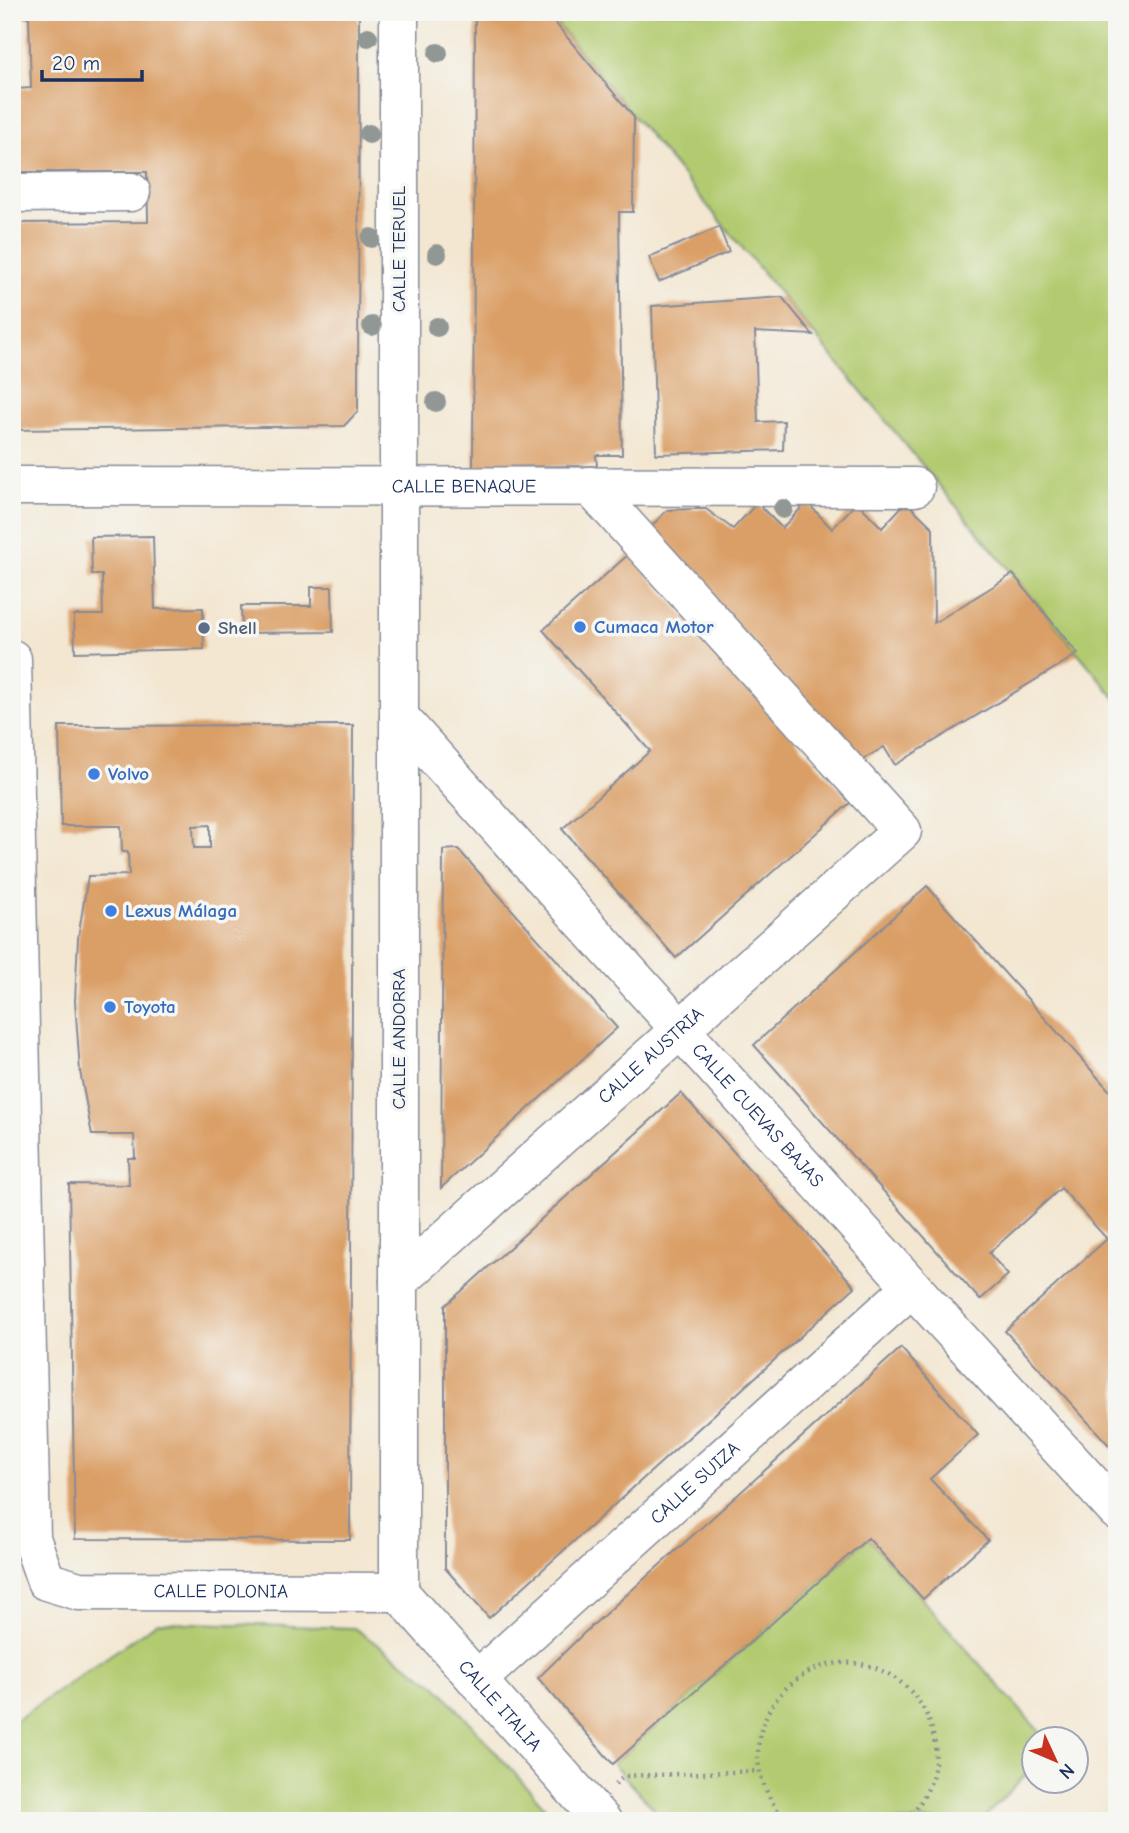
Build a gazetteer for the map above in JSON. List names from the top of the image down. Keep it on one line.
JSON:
{"streets":{"street":["CALLE TERUEL","CALLE BENAQUE","CALLE ANDORRA","CALLE AUSTRIA","CALLE CUEVAS BAJAS","CALLE SUIZA","CALLE POLONIA","CALLE ITALIA"]},"crossings":[["CALLE TERUEL","CALLE BENAQUE"],["CALLE TERUEL","CALLE ANDORRA"],["CALLE BENAQUE","CALLE ANDORRA"],["CALLE BENAQUE","CALLE AUSTRIA"],["CALLE ANDORRA","CALLE AUSTRIA"],["CALLE ANDORRA","CALLE CUEVAS BAJAS"],["CALLE ANDORRA","CALLE POLONIA"],["CALLE ANDORRA","CALLE ITALIA"],["CALLE AUSTRIA","CALLE CUEVAS BAJAS"],["CALLE CUEVAS BAJAS","CALLE SUIZA"],["CALLE SUIZA","CALLE ITALIA"],["CALLE POLONIA","CALLE ITALIA"]],"places":["Cumaca Motor","Shell","Volvo","Lexus Málaga","Toyota"],"scale_bar":"20 m","north":"bottom right"}
